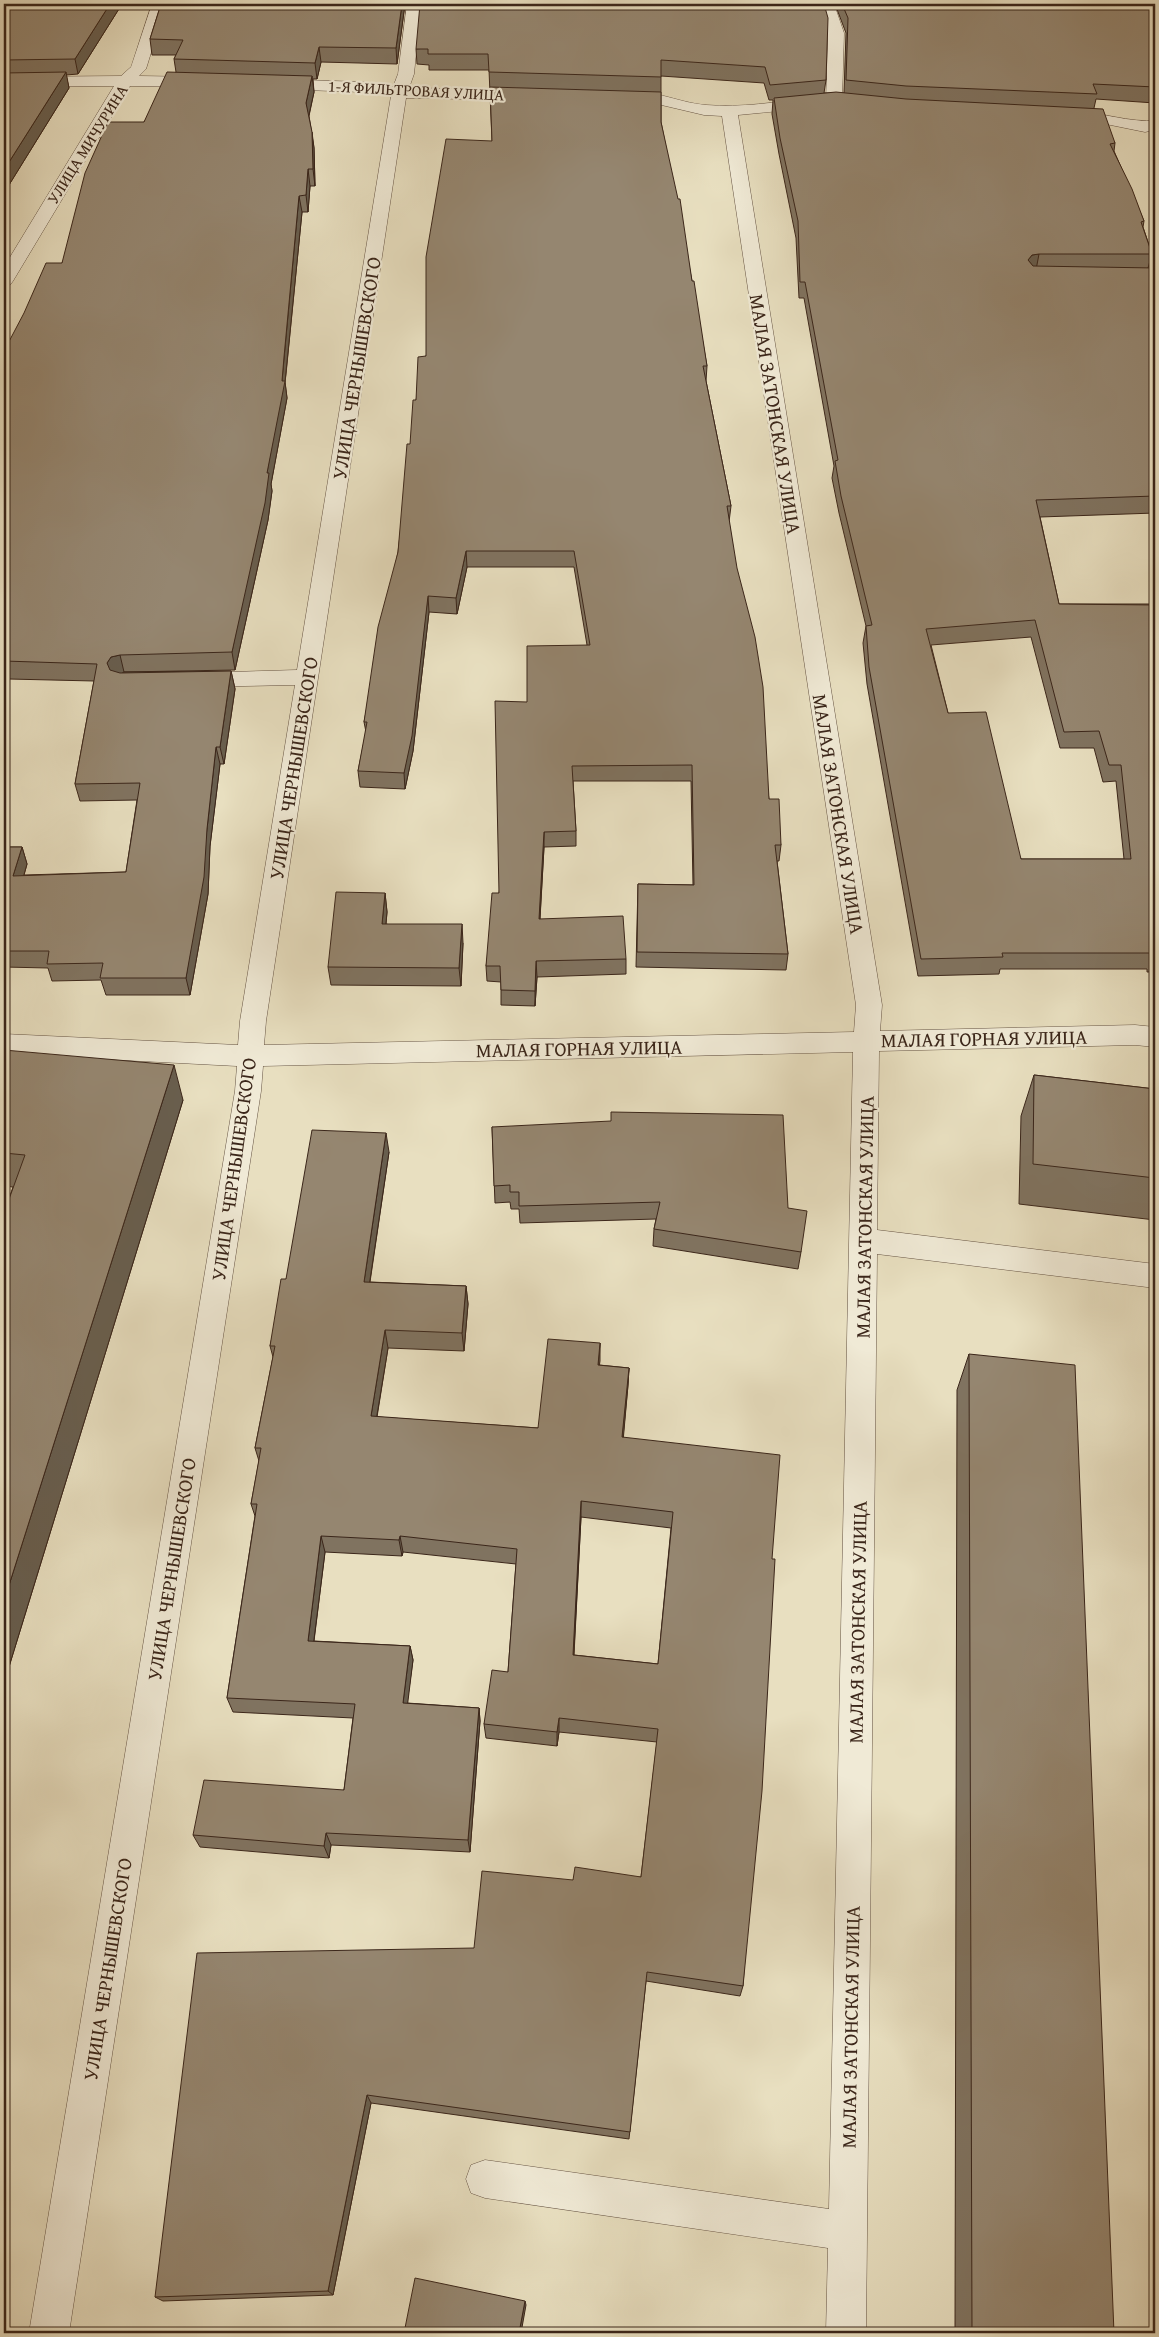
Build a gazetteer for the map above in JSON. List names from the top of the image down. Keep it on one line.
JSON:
{"streets":{"street":["1-Я ФИЛЬТРОВАЯ УЛИЦА","УЛИЦА МИЧУРИНА","УЛИЦА ЧЕРНЫШЕВСКОГО","МАЛАЯ ЗАТОНСКАЯ УЛИЦА","МАЛАЯ ГОРНАЯ УЛИЦА"]},"crossings":[["1-Я ФИЛЬТРОВАЯ УЛИЦА","УЛИЦА ЧЕРНЫШЕВСКОГО"],["УЛИЦА ЧЕРНЫШЕВСКОГО","МАЛАЯ ГОРНАЯ УЛИЦА"],["МАЛАЯ ЗАТОНСКАЯ УЛИЦА","МАЛАЯ ГОРНАЯ УЛИЦА"]]}
